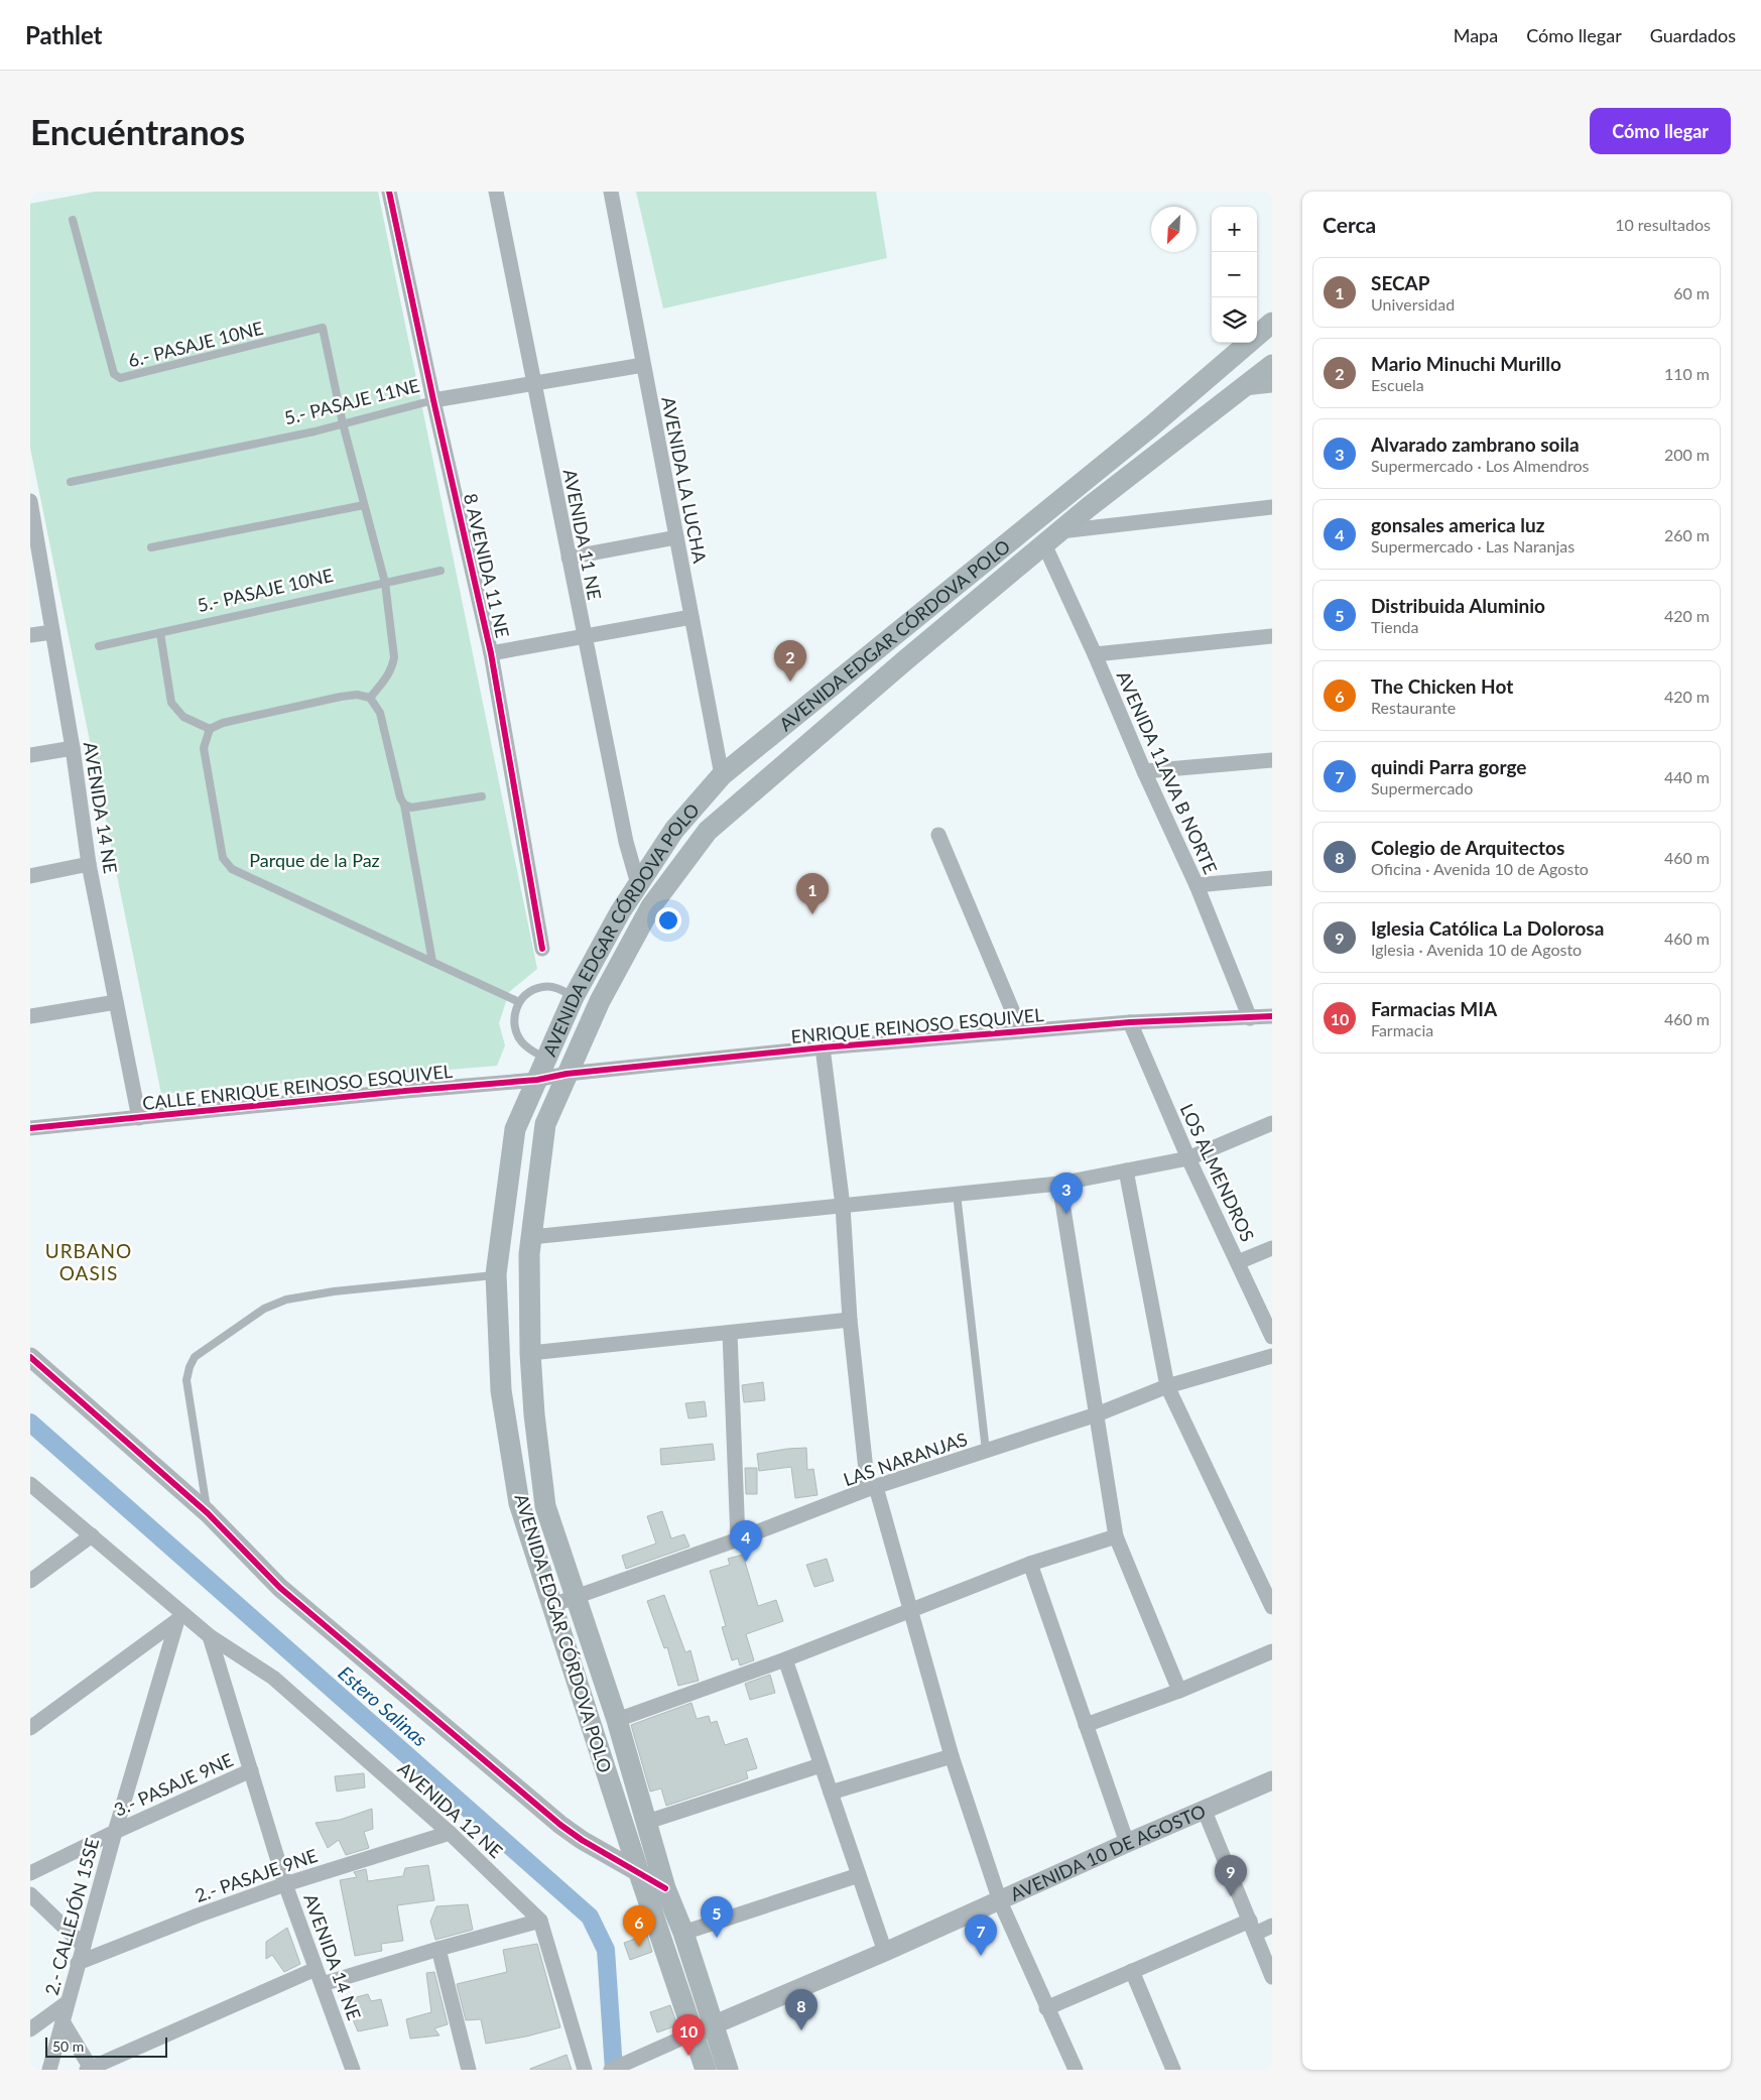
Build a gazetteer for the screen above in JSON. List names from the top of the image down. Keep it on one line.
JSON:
{"streets":{"main road":["AVENIDA EDGAR CÓRDOVA POLO"],"street":["5.- PASAJE 11NE","AVENIDA LA LUCHA","AVENIDA 11 NE","8 AVENIDA 11 NE","AVENIDA 11AVA B NORTE","AVENIDA 14 NE","ENRIQUE REINOSO ESQUIVEL","CALLE ENRIQUE REINOSO ESQUIVEL","LOS ALMENDROS","LAS NARANJAS","3.- PASAJE 9NE","AVENIDA 12 NE","AVENIDA 10 DE AGOSTO","2.- PASAJE 9NE","2.- CALLEJÓN 15SE"],"lane":["6.- PASAJE 10NE","5.- PASAJE 10NE"]},"crossings":[["6.- PASAJE 10NE","5.- PASAJE 11NE"],["5.- PASAJE 11NE","AVENIDA LA LUCHA"],["5.- PASAJE 11NE","AVENIDA 11 NE"],["5.- PASAJE 11NE","8 AVENIDA 11 NE"],["AVENIDA LA LUCHA","AVENIDA EDGAR CÓRDOVA POLO"],["AVENIDA 11 NE","AVENIDA EDGAR CÓRDOVA POLO"],["AVENIDA EDGAR CÓRDOVA POLO","AVENIDA 11AVA B NORTE"],["AVENIDA EDGAR CÓRDOVA POLO","ENRIQUE REINOSO ESQUIVEL"],["AVENIDA EDGAR CÓRDOVA POLO","CALLE ENRIQUE REINOSO ESQUIVEL"],["AVENIDA EDGAR CÓRDOVA POLO","LAS NARANJAS"],["AVENIDA EDGAR CÓRDOVA POLO","AVENIDA 10 DE AGOSTO"],["AVENIDA 11AVA B NORTE","ENRIQUE REINOSO ESQUIVEL"],["AVENIDA 14 NE","CALLE ENRIQUE REINOSO ESQUIVEL"],["AVENIDA 14 NE","3.- PASAJE 9NE"],["AVENIDA 14 NE","AVENIDA 12 NE"],["AVENIDA 14 NE","2.- PASAJE 9NE"],["ENRIQUE REINOSO ESQUIVEL","CALLE ENRIQUE REINOSO ESQUIVEL"],["ENRIQUE REINOSO ESQUIVEL","LOS ALMENDROS"],["3.- PASAJE 9NE","2.- CALLEJÓN 15SE"],["AVENIDA 12 NE","2.- PASAJE 9NE"],["AVENIDA 12 NE","2.- CALLEJÓN 15SE"],["2.- PASAJE 9NE","2.- CALLEJÓN 15SE"]],"districts":["URBANO OASIS"],"water":["Estero Salinas"],"parks":["Parque de la Paz"],"scale_bar":"50 m","north":"bottom left","page":{"header":"Pathlet","nav":["Mapa","Cómo llegar","Guardados"],"buttons":"Cómo llegar","title":"Encuéntranos","heading":["Cerca","10 resultados"],"map_buttons":["+","−"],"list":[{"mark":"1","name":"SECAP","note":"Universidad","value":"60 m"},{"mark":"2","name":"Mario Minuchi Murillo","note":"Escuela","value":"110 m"},{"mark":"3","name":"Alvarado zambrano soila","note":"Supermercado · Los Almendros","value":"200 m"},{"mark":"4","name":"gonsales america luz","note":"Supermercado · Las Naranjas","value":"260 m"},{"mark":"5","name":"Distribuida Aluminio","note":"Tienda","value":"420 m"},{"mark":"6","name":"The Chicken Hot","note":"Restaurante","value":"420 m"},{"mark":"7","name":"quindi Parra gorge","note":"Supermercado","value":"440 m"},{"mark":"8","name":"Colegio de Arquitectos","note":"Oficina · Avenida 10 de Agosto","value":"460 m"},{"mark":"9","name":"Iglesia Católica La Dolorosa","note":"Iglesia · Avenida 10 de Agosto","value":"460 m"},{"mark":"10","name":"Farmacias MIA","note":"Farmacia","value":"460 m"}],"pins":["2","1","3","4","9","5","6","7","8","10"],"scale":"50 m"}}
